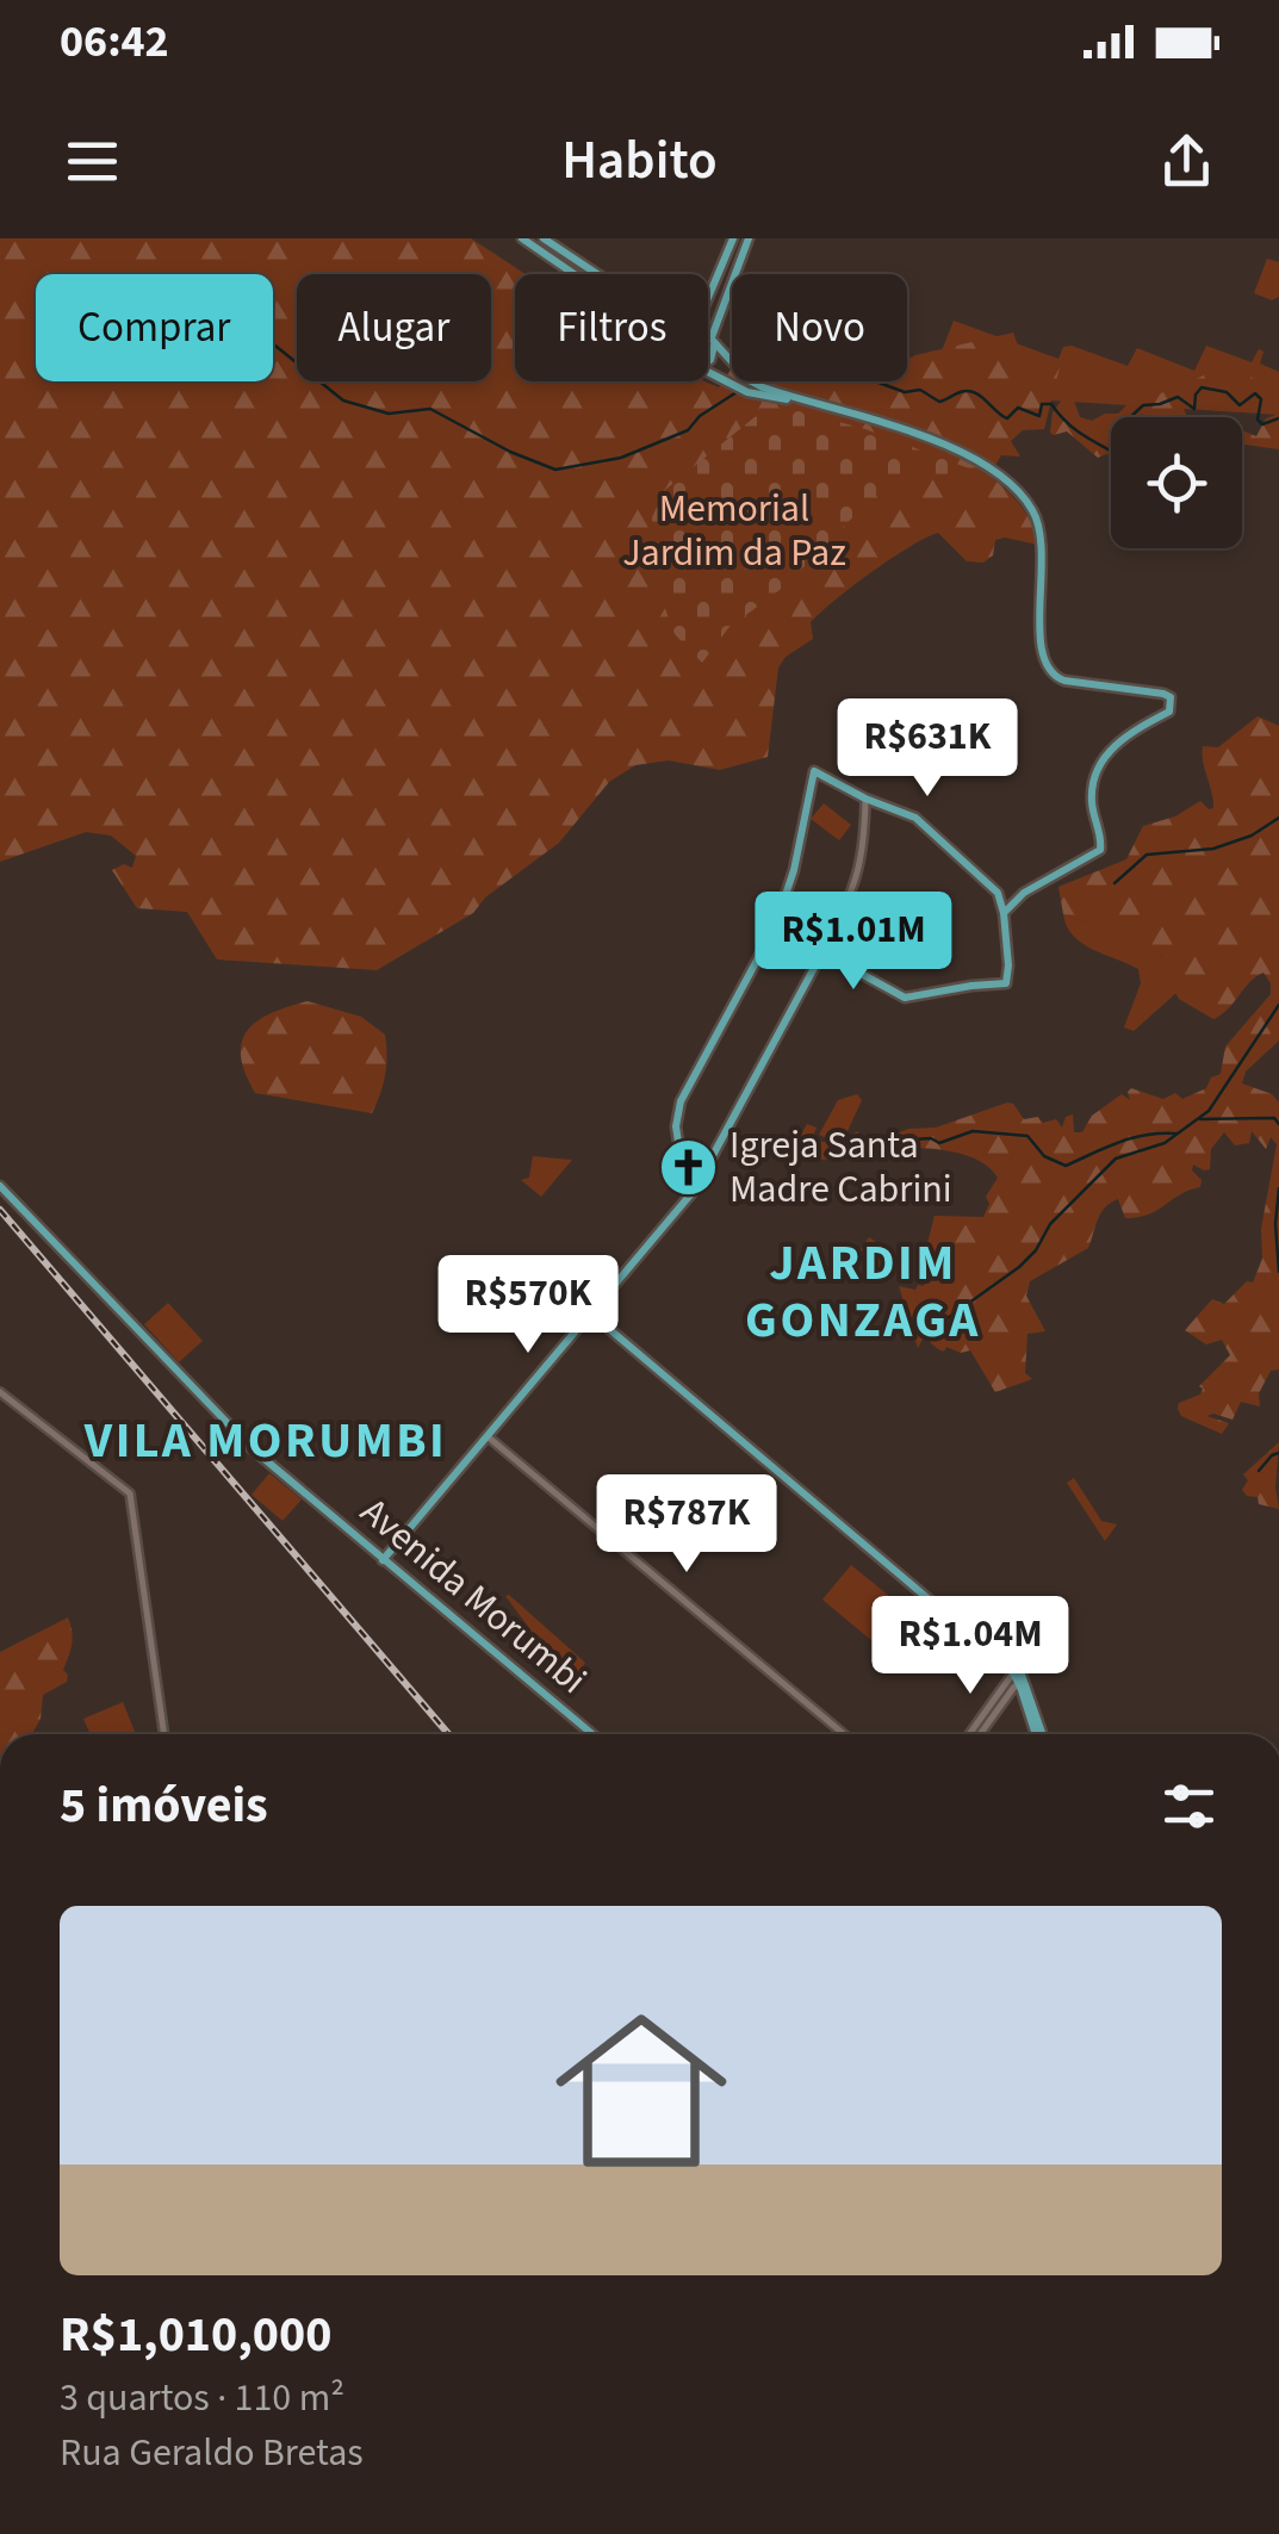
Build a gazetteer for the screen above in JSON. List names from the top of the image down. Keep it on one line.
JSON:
{"streets":{"main road":["Avenida Morumbi"]},"districts":["JARDIM GONZAGA","VILA MORUMBI"],"parks":["Memorial Jardim da Paz"],"places":{"church":["Igreja Santa Madre Cabrini"]},"page":{"status":"06:42","header":"Habito","chip":["Comprar","Alugar","Filtros","Novo"],"price":["R$631K","R$1.01M","R$570K","R$787K","R$1.04M"],"heading":"5 imóveis","list":[{"name":"R$1,010,000","note":"3 quartos · 110 m² · Rua Geraldo Bretas"}]}}
